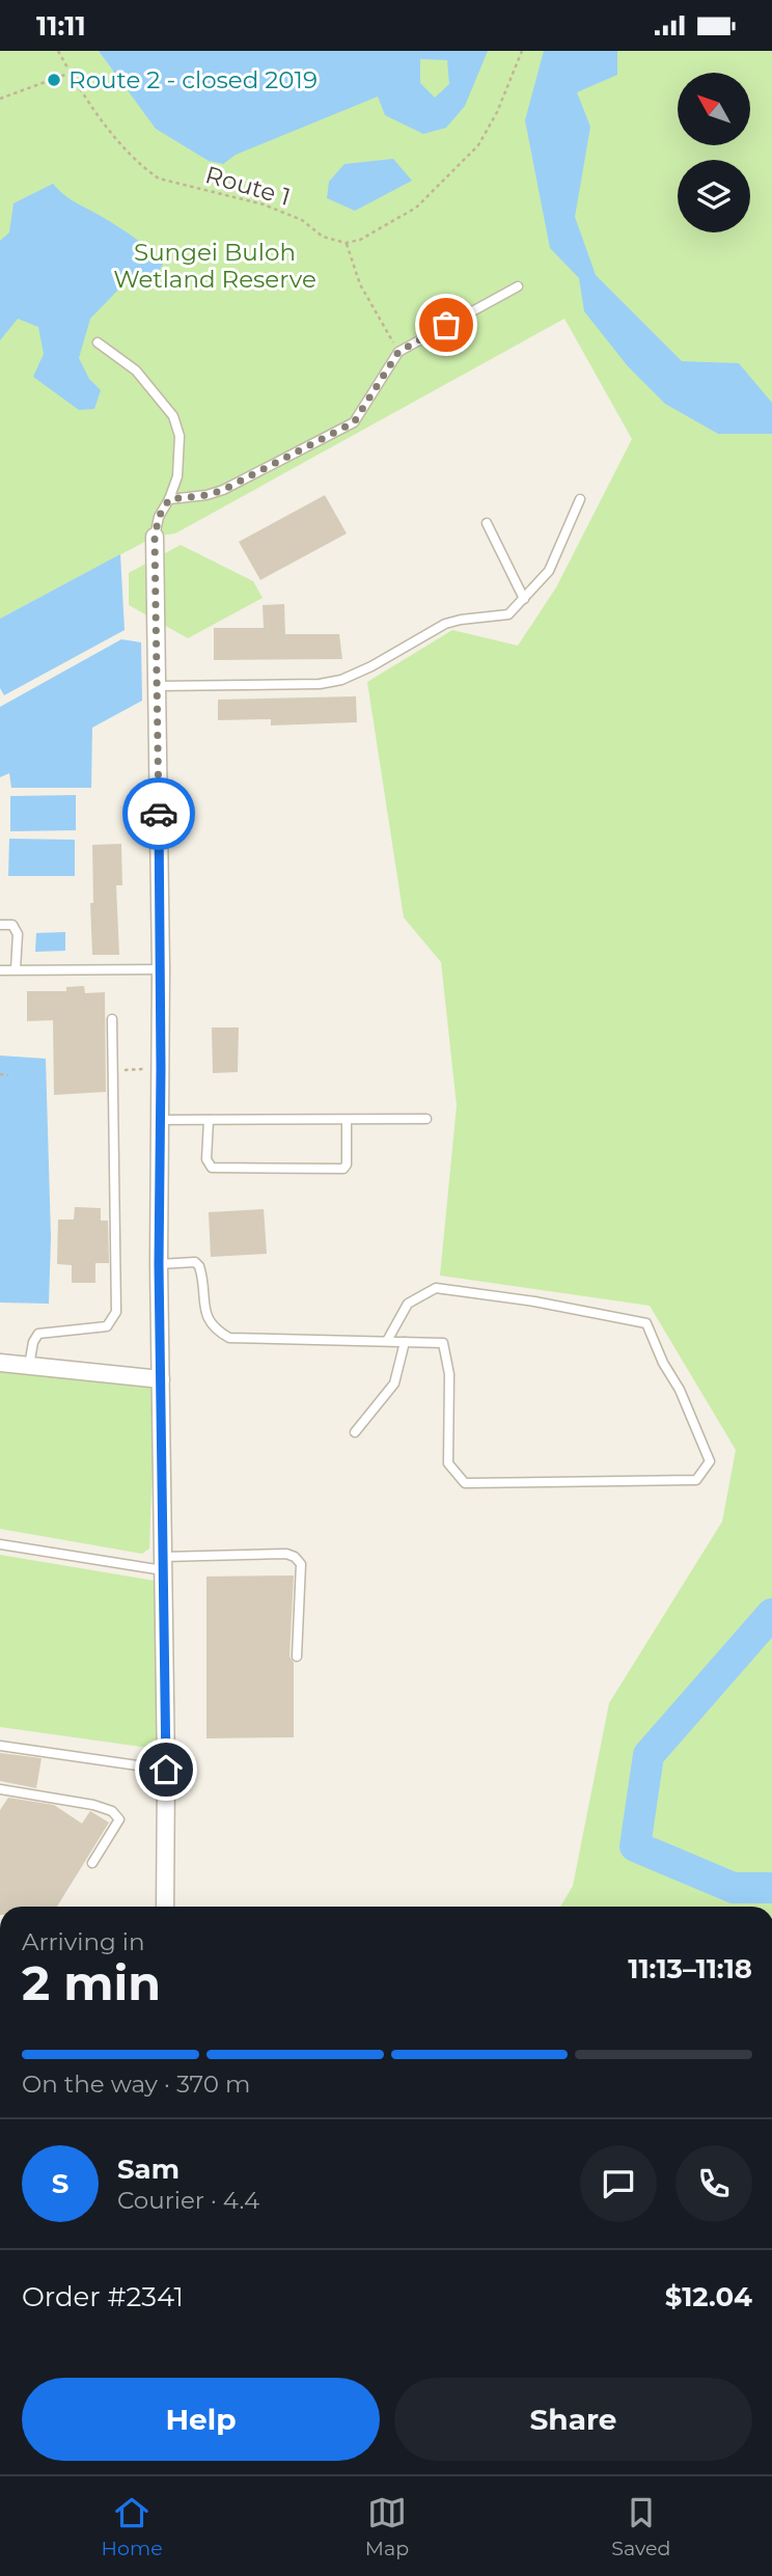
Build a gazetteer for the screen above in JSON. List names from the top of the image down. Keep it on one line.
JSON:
{"streets":{"path":["Route 1"]},"parks":["Sungei Buloh Wetland Reserve"],"places":["Route 2 - closed 2019"],"north":"top left","page":{"status":"11:11","heading":["2 min","Arriving in","11:13–11:18"],"panel":["Sam","Courier · 4.4","Order #2341","$12.04"],"bar":"On the way · 370 m","round":"S","buttons":["Help","Share"],"tabs":["Home","Map","Saved"]}}
